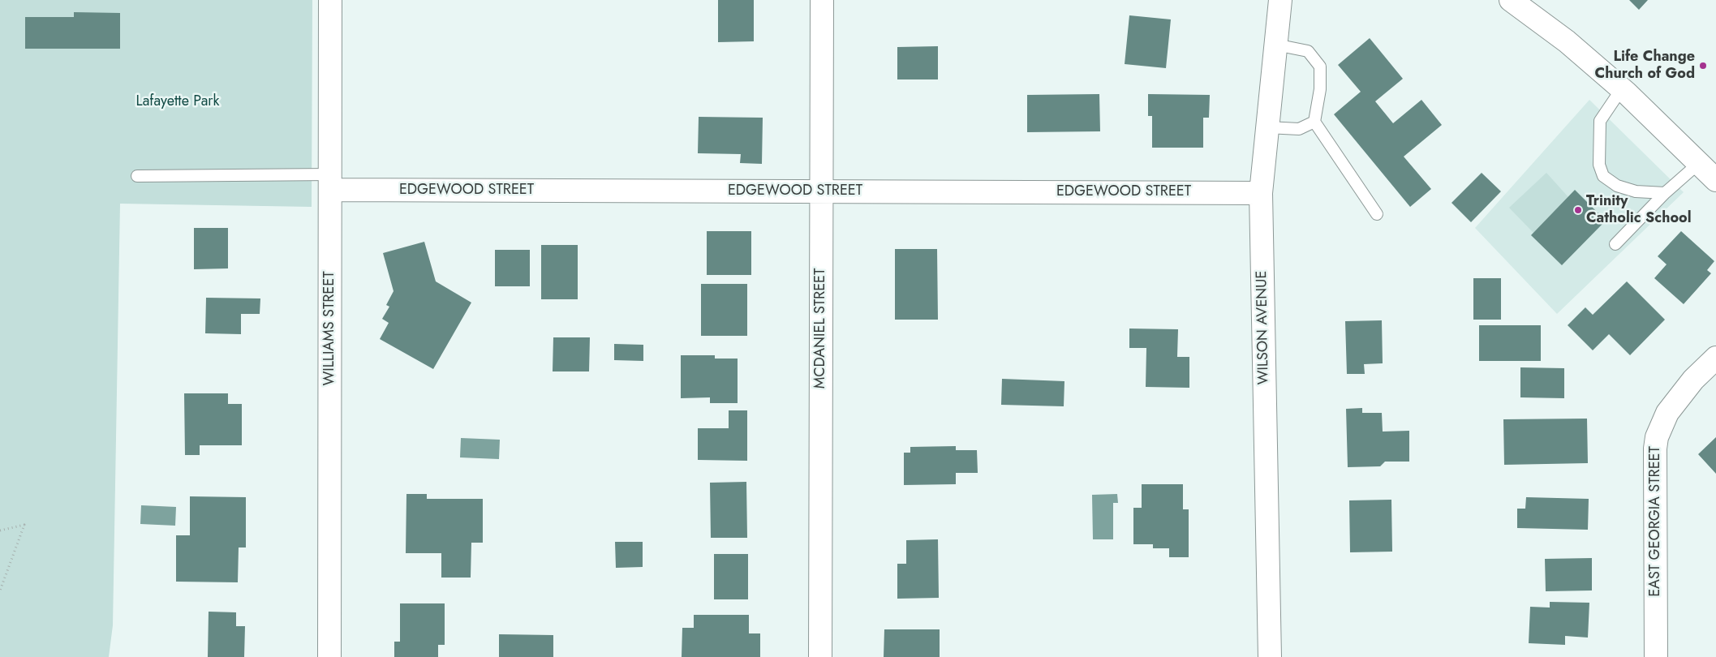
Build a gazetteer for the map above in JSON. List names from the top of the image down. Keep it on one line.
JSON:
{"streets":{"street":["EDGEWOOD STREET","WILSON AVENUE","WILLIAMS STREET","MCDANIEL STREET","EAST GEORGIA STREET"]},"crossings":[["EDGEWOOD STREET","WILSON AVENUE"],["EDGEWOOD STREET","WILLIAMS STREET"],["EDGEWOOD STREET","MCDANIEL STREET"]],"parks":["Lafayette Park"],"places":["Life Change Church of God","Trinity Catholic School"]}
